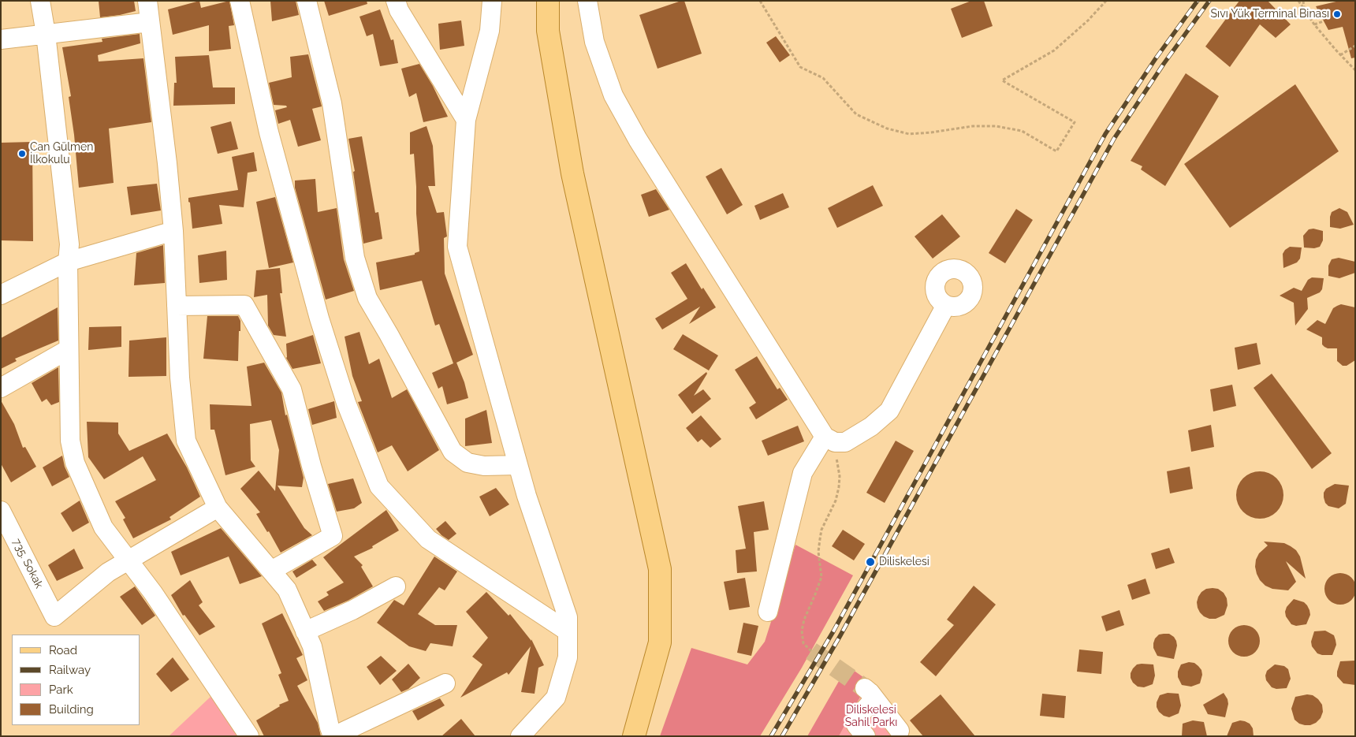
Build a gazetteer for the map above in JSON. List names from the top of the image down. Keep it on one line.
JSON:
{"streets":{"street":["735. Sokak"]},"parks":["Diliskelesi Sahil Parkı"],"places":["Sıvı Yük Terminal Binası","Can Gülmen İlkokulu","Diliskelesi"],"legend":["Road","Railway","Park","Building"]}
